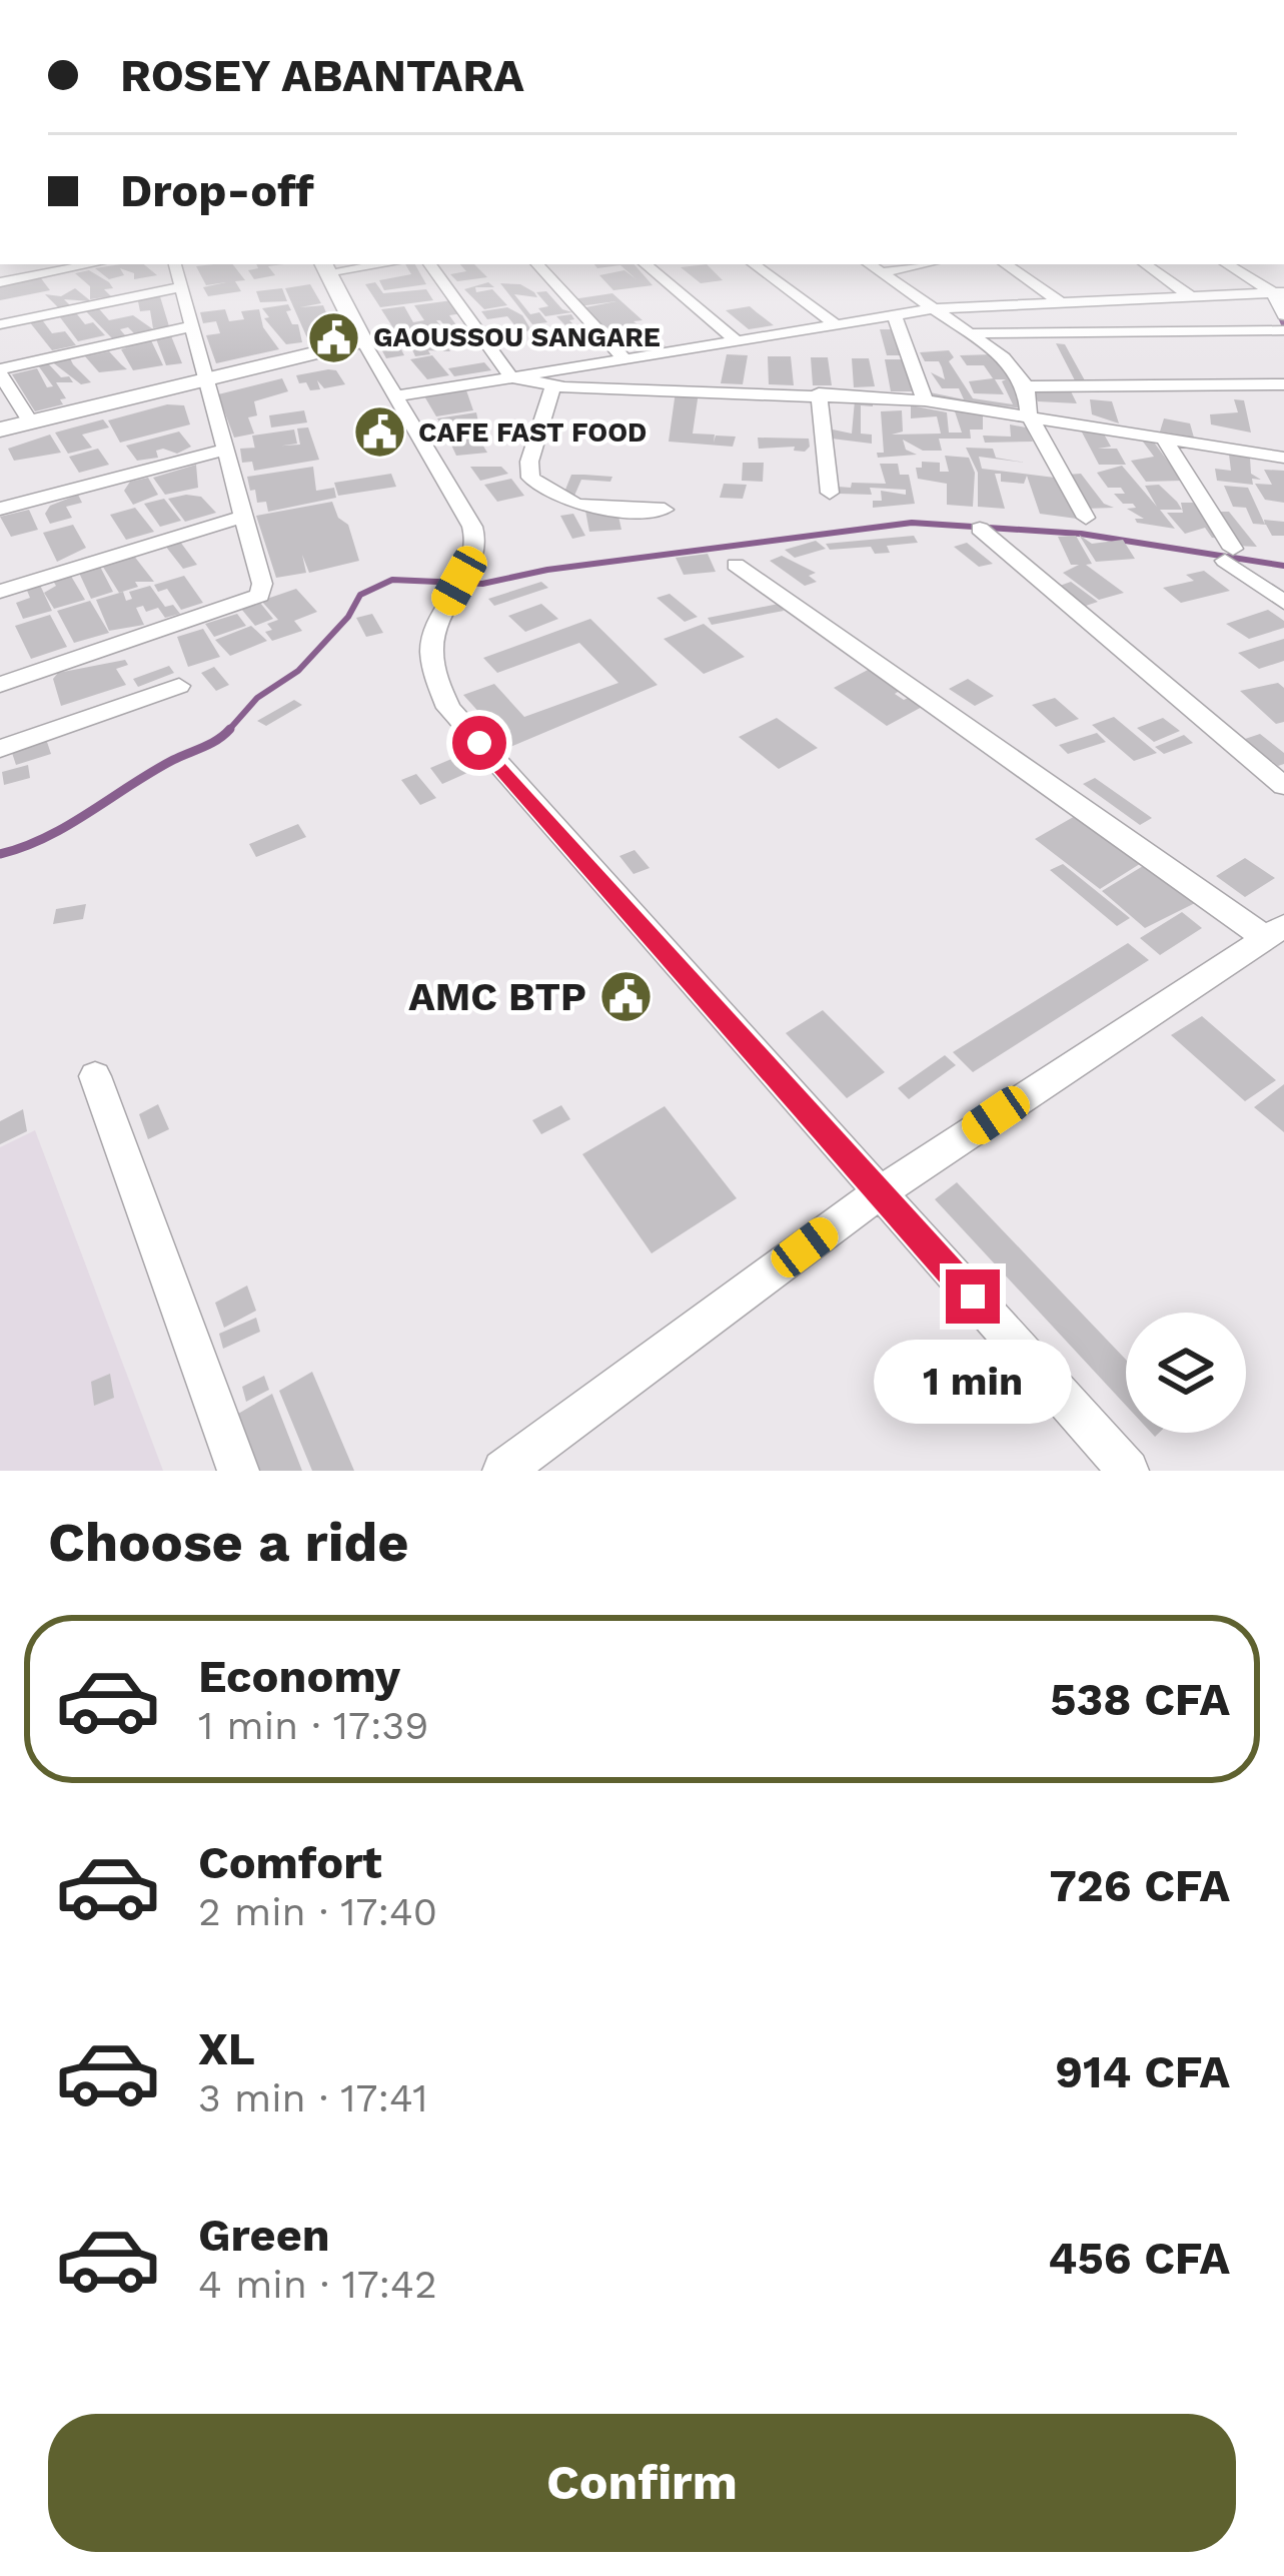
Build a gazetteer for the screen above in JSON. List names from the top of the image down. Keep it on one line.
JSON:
{"places":{"public building":["GAOUSSOU SANGARE","CAFE FAST FOOD","AMC BTP"]},"page":{"banner":["ROSEY ABANTARA","Drop-off"],"bubble":"1 min","heading":"Choose a ride","list":[{"name":"Economy","note":"1 min · 17:39","value":"538 CFA"},{"name":"Comfort","note":"2 min · 17:40","value":"726 CFA"},{"name":"XL","note":"3 min · 17:41","value":"914 CFA"},{"name":"Green","note":"4 min · 17:42","value":"456 CFA"}],"buttons":"Confirm"}}
